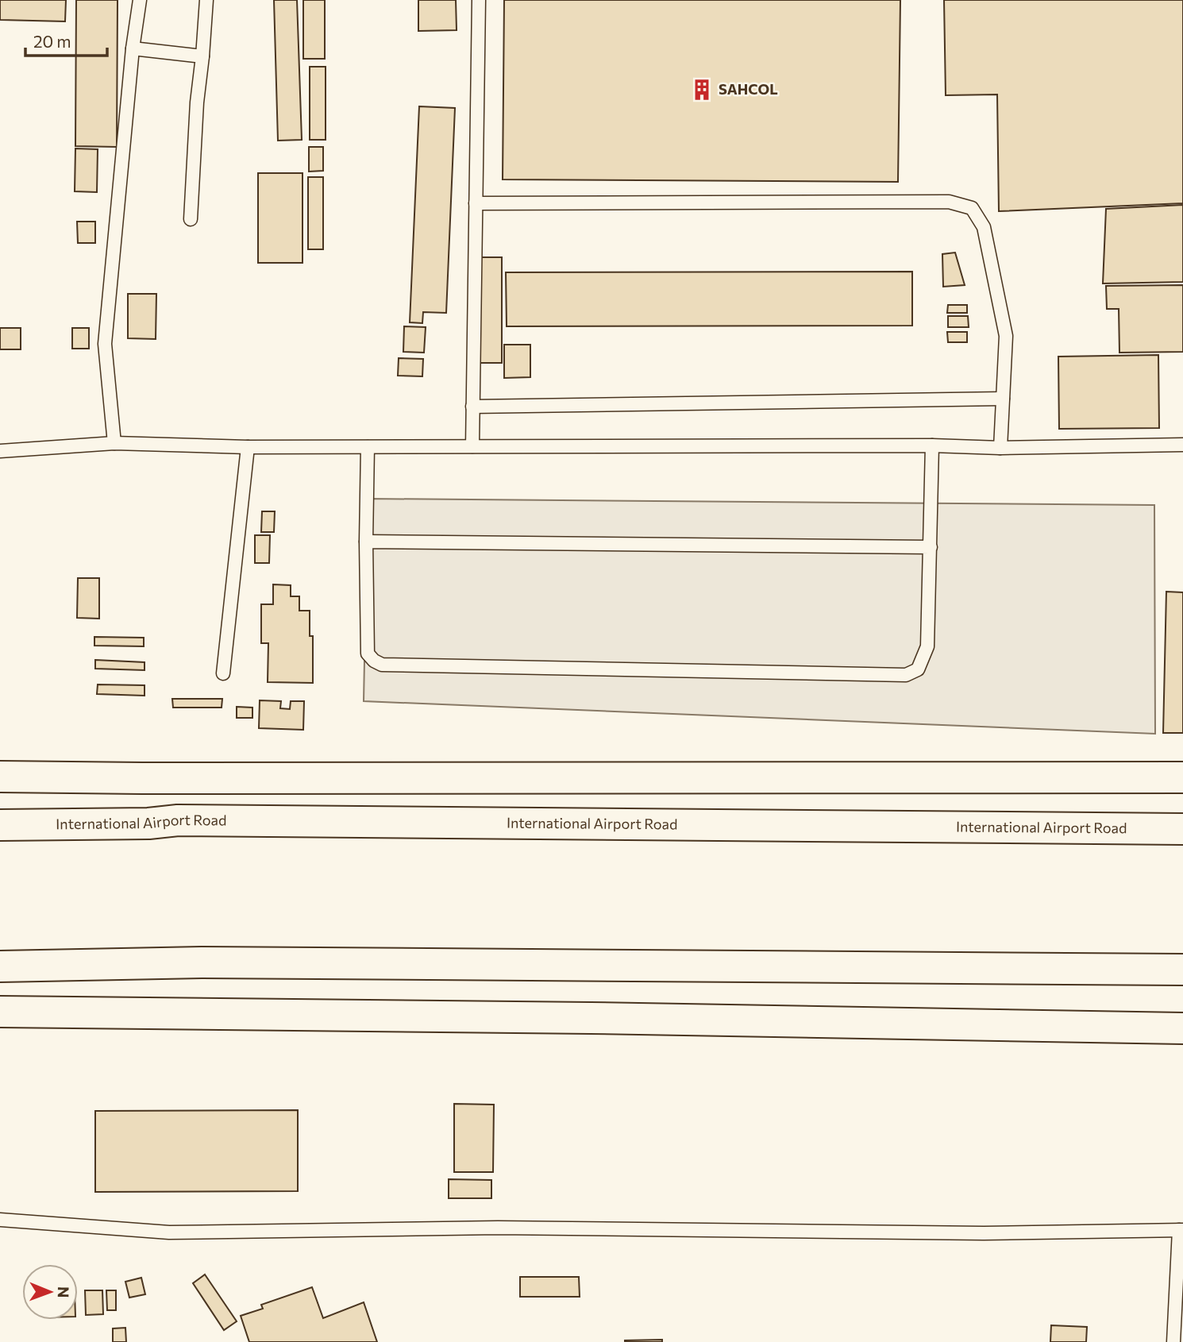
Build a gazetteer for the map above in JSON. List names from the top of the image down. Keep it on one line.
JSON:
{"streets":{"main road":["International Airport Road"]},"places":{"building":["SAHCOL"]},"scale_bar":"20 m","north":"right"}
